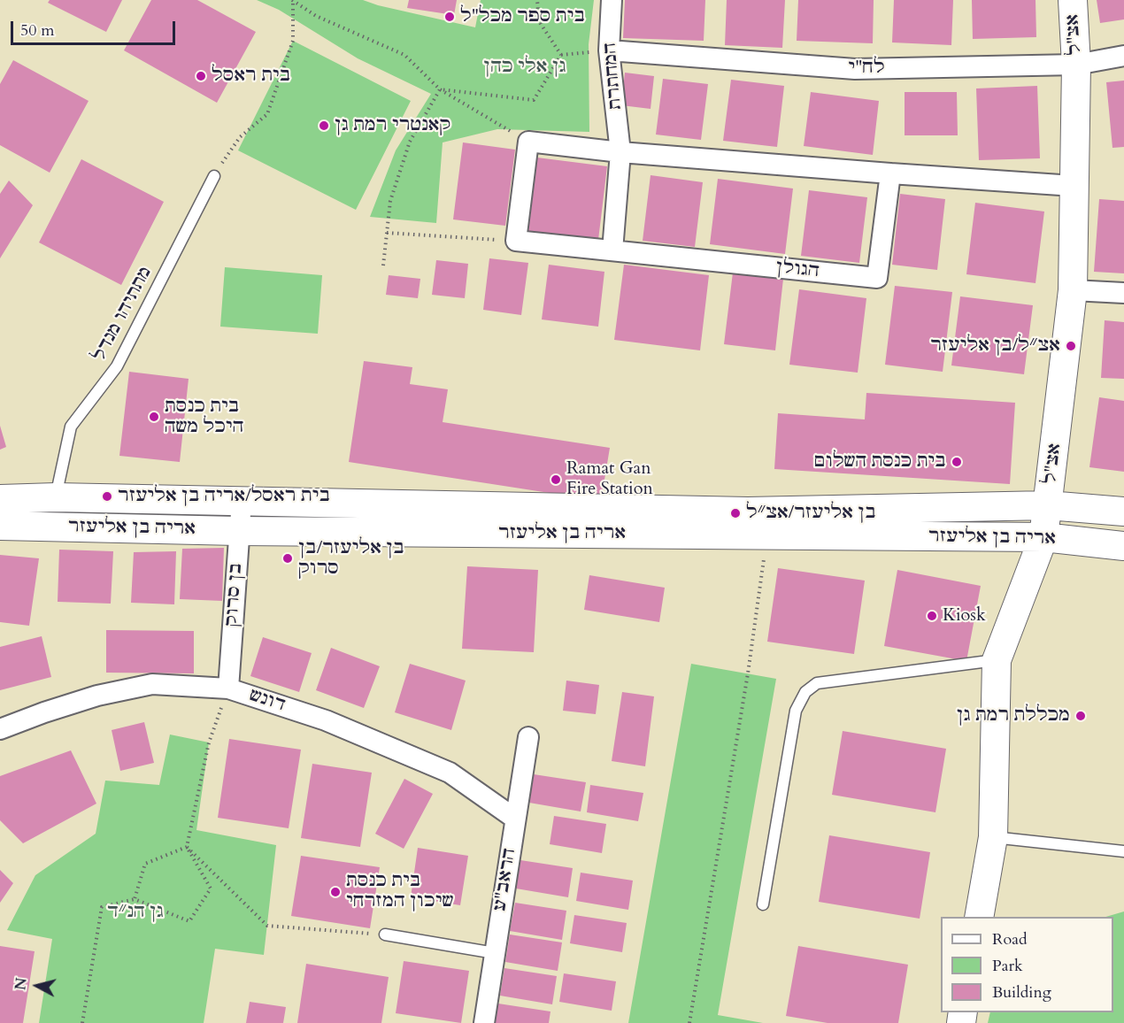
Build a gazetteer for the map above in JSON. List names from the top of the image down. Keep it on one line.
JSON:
{"streets":{"street":["אצ\"ל","לח\"י","המחתרת","הגולן","אריה בן אליעזר","בן סרוק","דונש","הראב\"ע"],"lane":["מתתיהו מנדל"]},"crossings":[["אצ\"ל","לח\"י"],["אצ\"ל","אריה בן אליעזר"],["לח\"י","המחתרת"],["מתתיהו מנדל","אריה בן אליעזר"],["אריה בן אליעזר","בן סרוק"],["בן סרוק","דונש"],["דונש","הראב\"ע"]],"parks":["גן אלי כהן","גן הנ״ד"],"places":["בית ספר מכל\"ל","בית ראסל","קאנטרי רמת גן","אצ״ל/בן אליעזר","בית כנסת היכל משה","בית כנסת השלום","Ramat Gan Fire Station","בית ראסל/אריה בן אליעזר","בן אליעזר/אצ״ל","בן אליעזר/בן סרוק","Kiosk","מכללת רמת גן","בית כנסת שיכון המזרחי"],"legend":["Road","Park","Building"],"scale_bar":"50 m","north":"left"}
